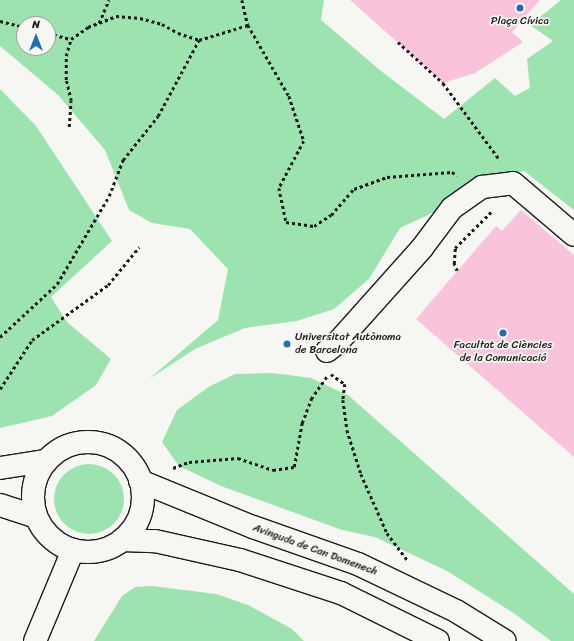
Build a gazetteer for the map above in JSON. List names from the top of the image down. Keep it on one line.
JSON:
{"streets":{"street":["Avinguda de Can Domenech"]},"places":["Plaça Cívica","Facultat de Ciències de la Comunicació","Universitat Autònoma de Barcelona"],"north":"top"}
